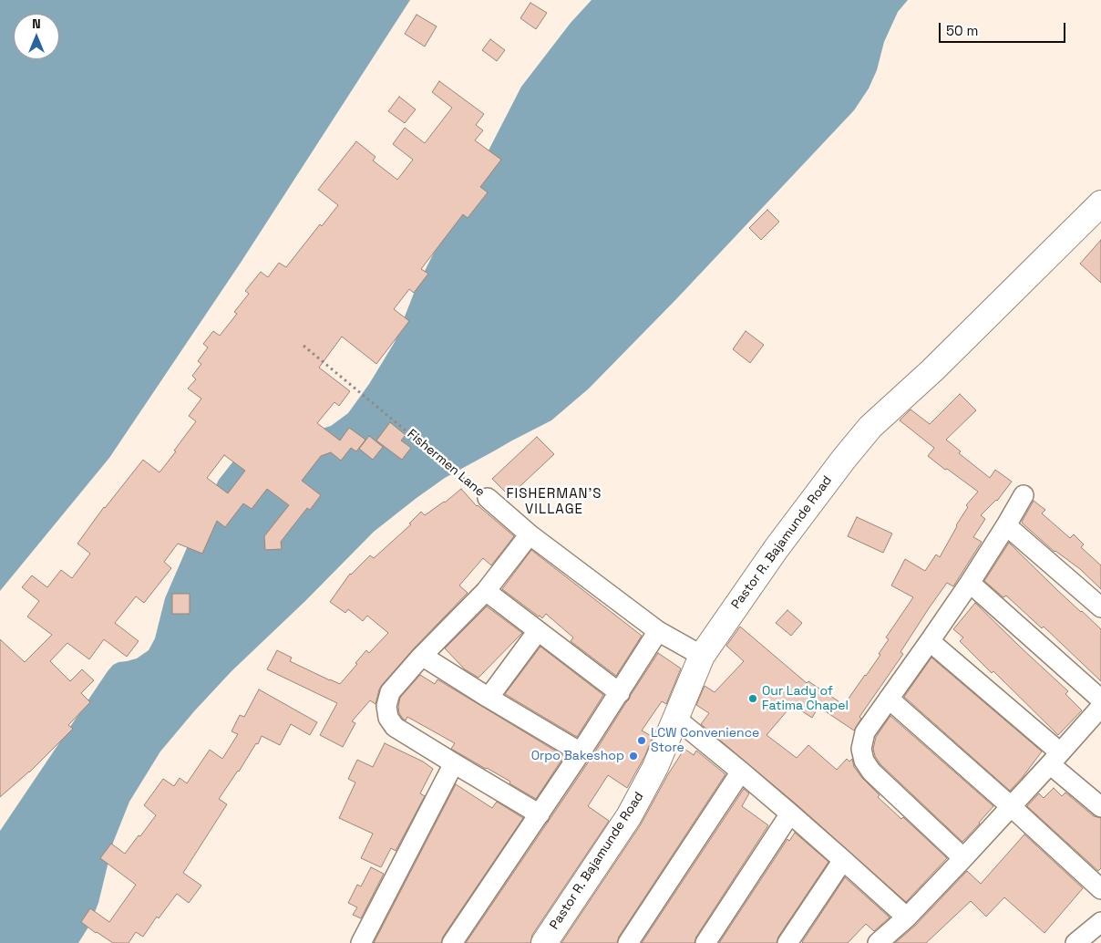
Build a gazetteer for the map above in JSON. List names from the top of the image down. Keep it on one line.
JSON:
{"streets":{"street":["Fishermen Lane","Pastor R. Bajamunde Road"]},"crossings":[["Fishermen Lane","Pastor R. Bajamunde Road"]],"districts":["FISHERMAN'S VILLAGE"],"places":["Our Lady of Fatima Chapel","LCW Convenience Store","Orpo Bakeshop"],"scale_bar":"50 m","north":"top"}
